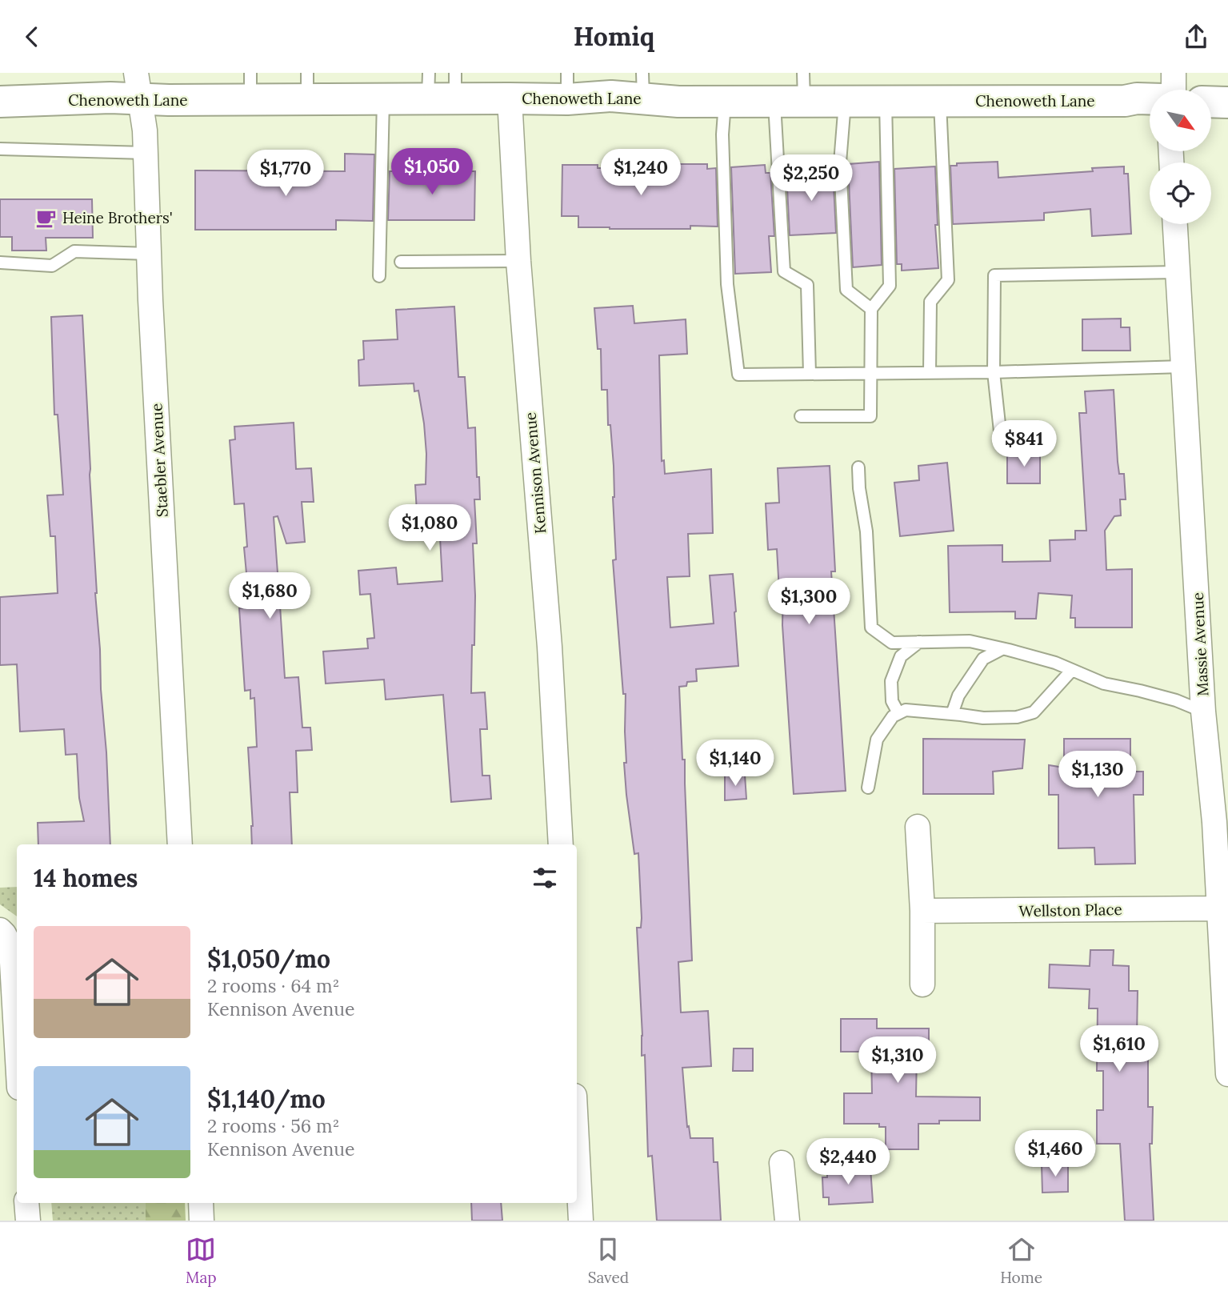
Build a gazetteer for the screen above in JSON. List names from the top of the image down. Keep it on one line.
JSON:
{"streets":{"main road":["Chenoweth Lane"],"street":["Staebler Avenue","Kennison Avenue","Massie Avenue","Wellston Place"]},"crossings":[["Chenoweth Lane","Staebler Avenue"],["Chenoweth Lane","Kennison Avenue"],["Massie Avenue","Wellston Place"]],"places":{"cafe":["Heine Brothers'"]},"north":"bottom right","page":{"header":"Homiq","price":["$1,050","$1,240","$1,770","$2,250","$841","$1,080","$1,680","$1,300","$1,140","$1,130","$1,610","$1,310","$1,460","$2,440"],"heading":"14 homes","list":[{"name":"$1,050/mo","note":"2 rooms · 64 m² · Kennison Avenue"},{"name":"$1,140/mo","note":"2 rooms · 56 m² · Kennison Avenue"}],"tabs":["Map","Saved","Home"]}}
